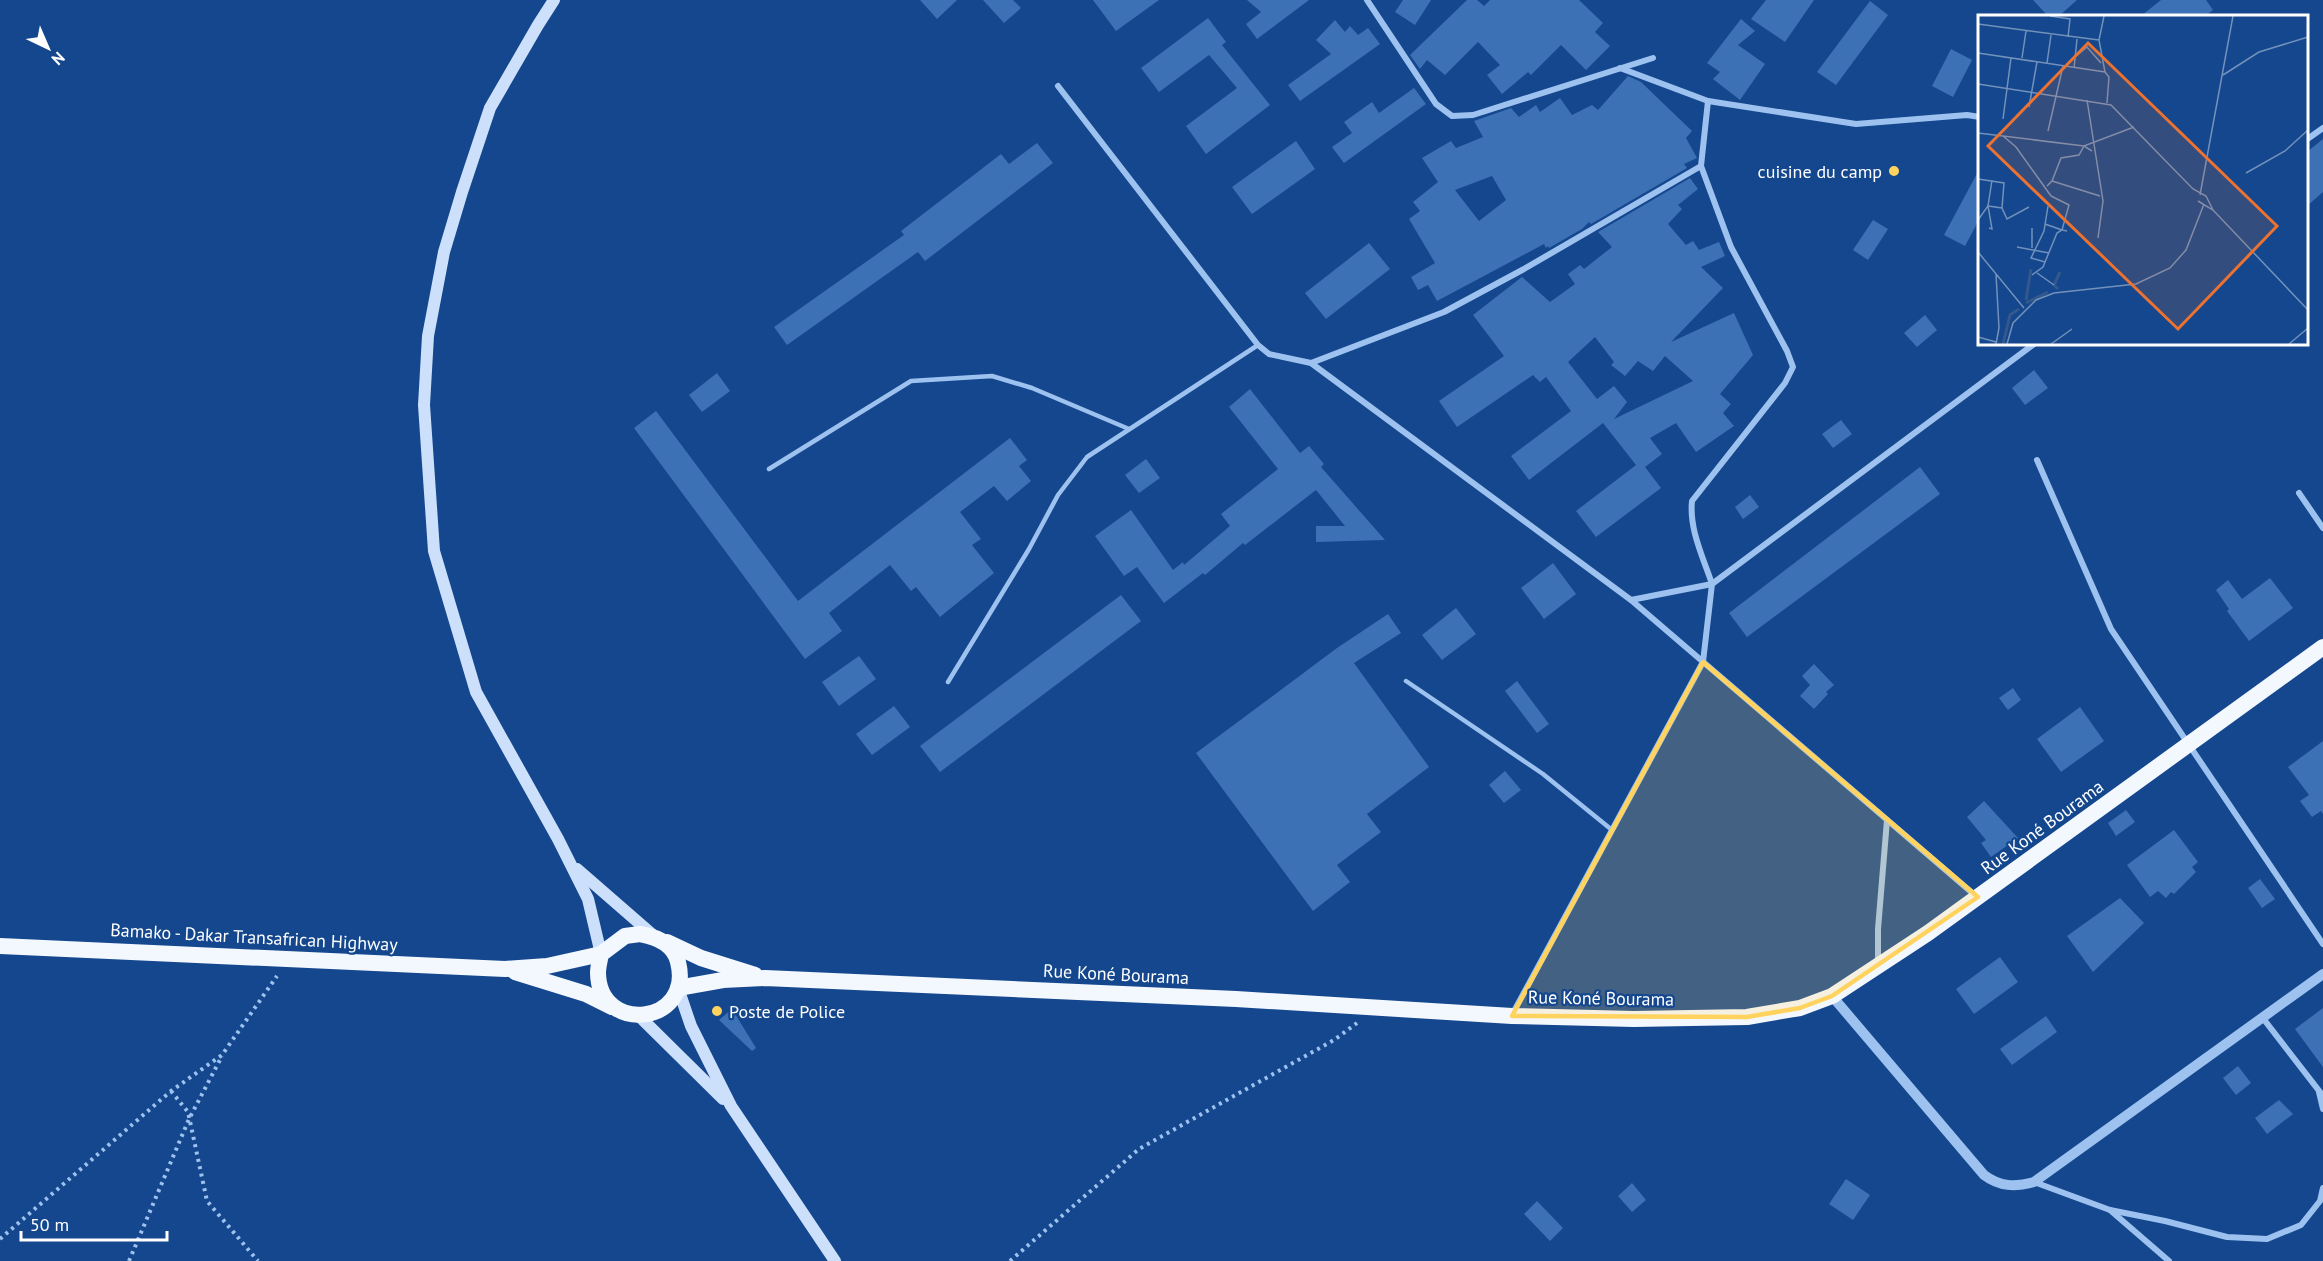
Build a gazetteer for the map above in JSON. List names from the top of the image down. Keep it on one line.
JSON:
{"streets":{"highway":["Rue Koné Bourama","Bamako - Dakar Transafrican Highway"]},"crossings":[["Rue Koné Bourama","Bamako - Dakar Transafrican Highway"]],"places":["cuisine du camp","Poste de Police"],"scale_bar":"50 m","north":"bottom right"}
